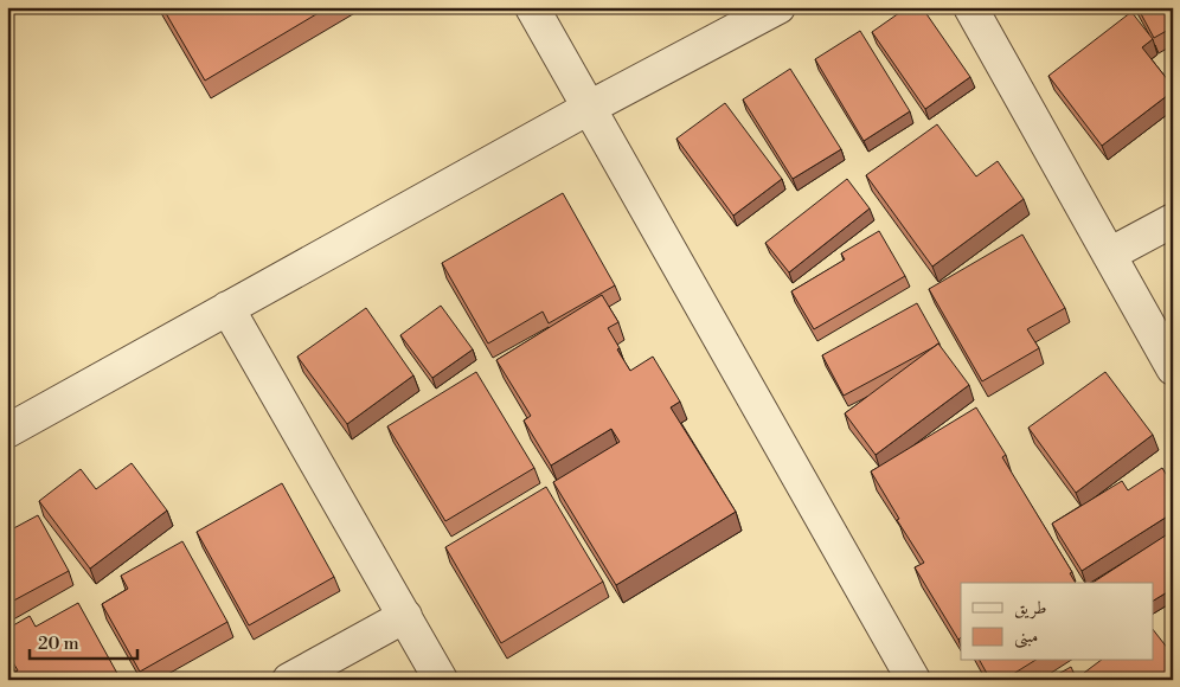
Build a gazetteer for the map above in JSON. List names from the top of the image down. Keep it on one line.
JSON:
{"legend":["طريق","مبنى"],"scale_bar":"20 m"}
